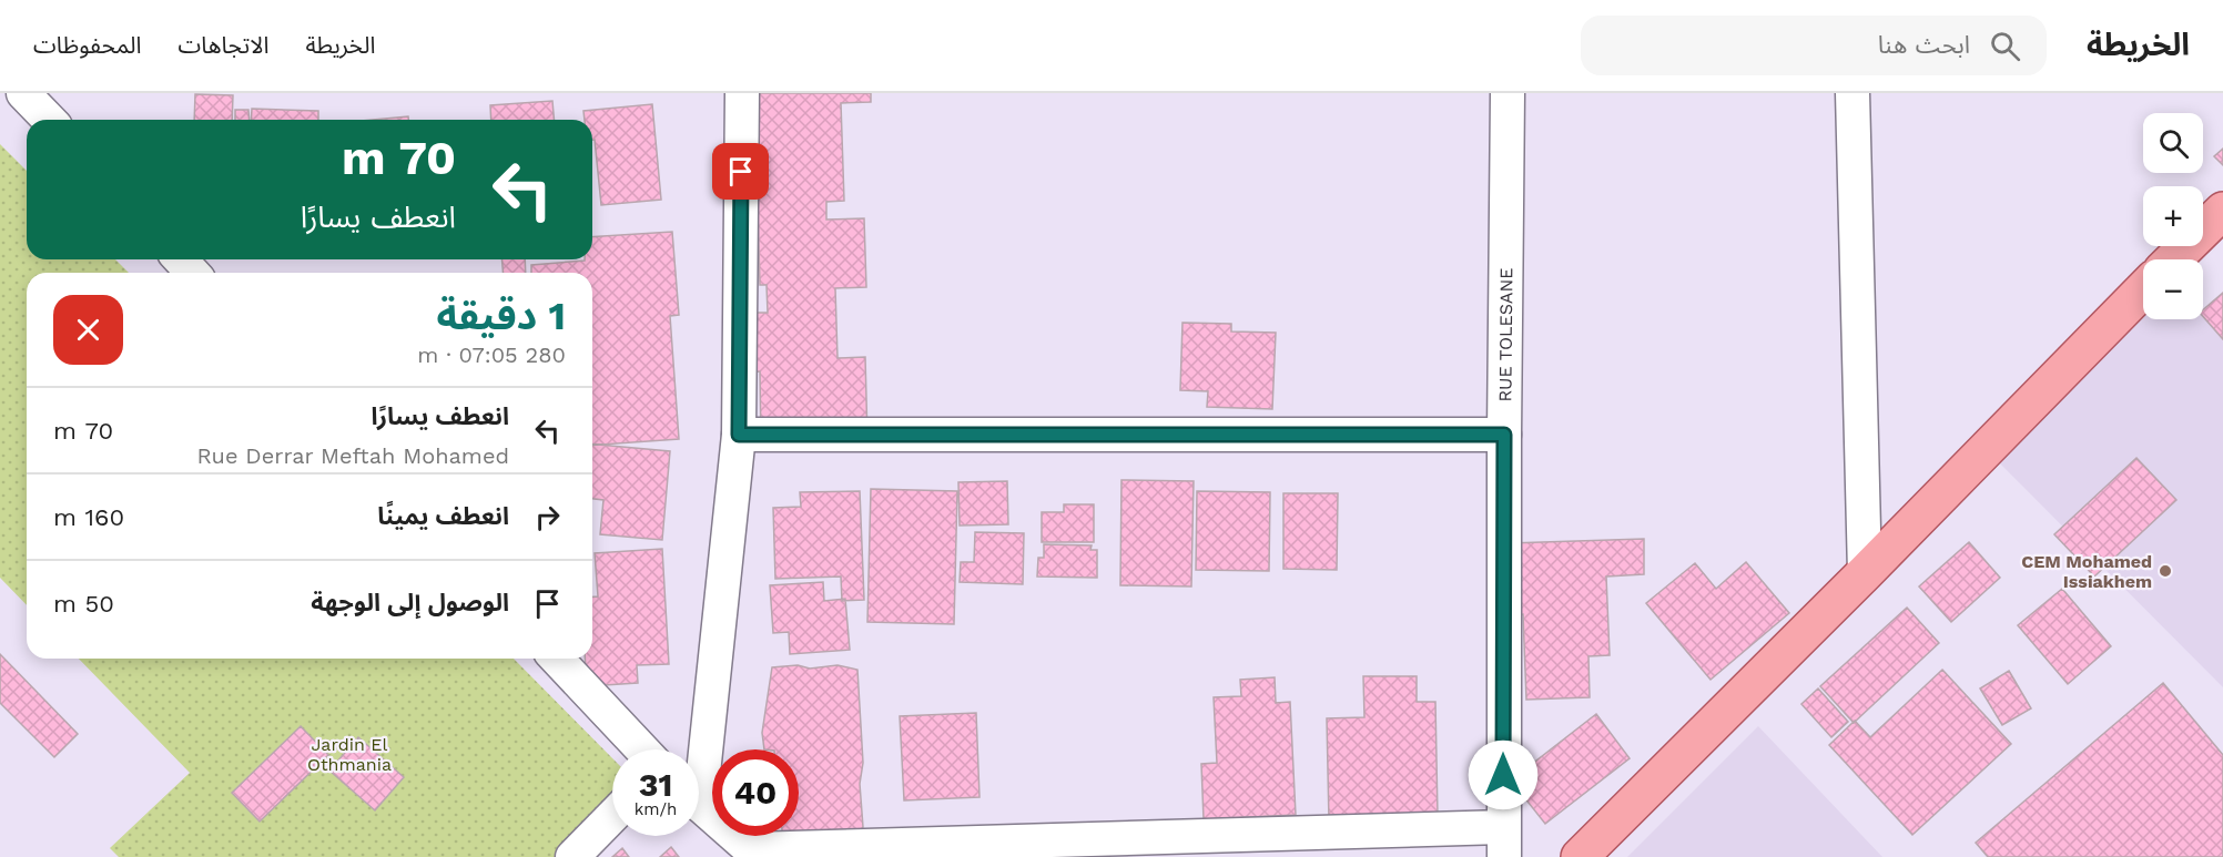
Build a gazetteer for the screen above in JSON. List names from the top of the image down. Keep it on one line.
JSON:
{"streets":{"street":["RUE TOLESANE"]},"parks":["Jardin El Othmania"],"places":["CEM Mohamed Issiakhem"],"page":{"header":"الخريطة","search":"ابحث هنا","nav":["الخريطة","الاتجاهات","المحفوظات"],"map_buttons":["+","−"],"turn":["70 m","انعطف يسارًا"],"heading":["1 دقيقة","280 m · 07:05"],"list":[{"name":"انعطف يسارًا","note":"Rue Derrar Meftah Mohamed","value":"70 m"},{"name":"انعطف يمينًا","value":"160 m"},{"name":"الوصول إلى الوجهة","value":"50 m"}],"speed":"31 km/h","limit":"40"}}
